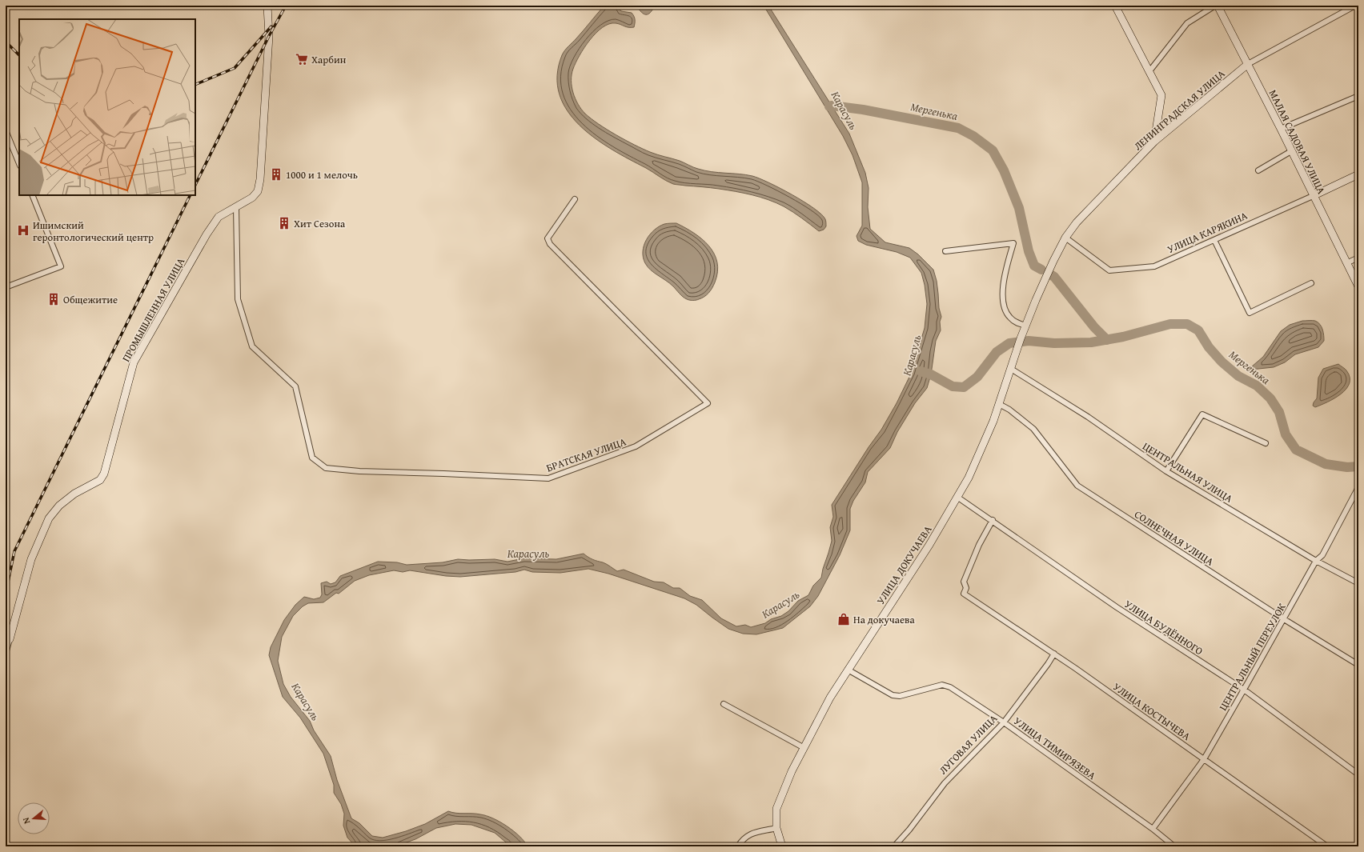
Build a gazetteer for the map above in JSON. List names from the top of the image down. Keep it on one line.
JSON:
{"streets":{"main road":["ЛЕНИНГРАДСКАЯ УЛИЦА","МАЛАЯ САДОВАЯ УЛИЦА","УЛИЦА КАРЯКИНА","ПРОМЫШЛЕННАЯ УЛИЦА","УЛИЦА ДОКУЧАЕВА"],"street":["БРАТСКАЯ УЛИЦА","ЦЕНТРАЛЬНАЯ УЛИЦА","СОЛНЕЧНАЯ УЛИЦА","УЛИЦА БУДЁННОГО","ЦЕНТРАЛЬНЫЙ ПЕРЕУЛОК","УЛИЦА КОСТЫЧЕВА","ЛУГОВАЯ УЛИЦА","УЛИЦА ТИМИРЯЗЕВА"]},"crossings":[["ЛЕНИНГРАДСКАЯ УЛИЦА","МАЛАЯ САДОВАЯ УЛИЦА"],["ЛЕНИНГРАДСКАЯ УЛИЦА","УЛИЦА КАРЯКИНА"],["ЛЕНИНГРАДСКАЯ УЛИЦА","УЛИЦА ДОКУЧАЕВА"],["МАЛАЯ САДОВАЯ УЛИЦА","УЛИЦА КАРЯКИНА"],["ПРОМЫШЛЕННАЯ УЛИЦА","БРАТСКАЯ УЛИЦА"],["ЦЕНТРАЛЬНАЯ УЛИЦА","УЛИЦА ДОКУЧАЕВА"],["ЦЕНТРАЛЬНАЯ УЛИЦА","ЦЕНТРАЛЬНЫЙ ПЕРЕУЛОК"],["СОЛНЕЧНАЯ УЛИЦА","УЛИЦА ДОКУЧАЕВА"],["СОЛНЕЧНАЯ УЛИЦА","ЦЕНТРАЛЬНЫЙ ПЕРЕУЛОК"],["УЛИЦА ДОКУЧАЕВА","УЛИЦА БУДЁННОГО"],["УЛИЦА ДОКУЧАЕВА","УЛИЦА ТИМИРЯЗЕВА"],["УЛИЦА БУДЁННОГО","ЦЕНТРАЛЬНЫЙ ПЕРЕУЛОК"],["УЛИЦА БУДЁННОГО","УЛИЦА КОСТЫЧЕВА"],["ЦЕНТРАЛЬНЫЙ ПЕРЕУЛОК","УЛИЦА КОСТЫЧЕВА"],["ЦЕНТРАЛЬНЫЙ ПЕРЕУЛОК","УЛИЦА ТИМИРЯЗЕВА"],["УЛИЦА КОСТЫЧЕВА","ЛУГОВАЯ УЛИЦА"],["ЛУГОВАЯ УЛИЦА","УЛИЦА ТИМИРЯЗЕВА"]],"water":["Карасуль","Мергенька"],"places":{"supermarket":["Харбин"],"building":["1000 и 1 мелочь","Хит Сезона","Общежитие"],"hospital":["Ишимский геронтологический центр"],"shop":["На докучаева"]},"north":"left"}
